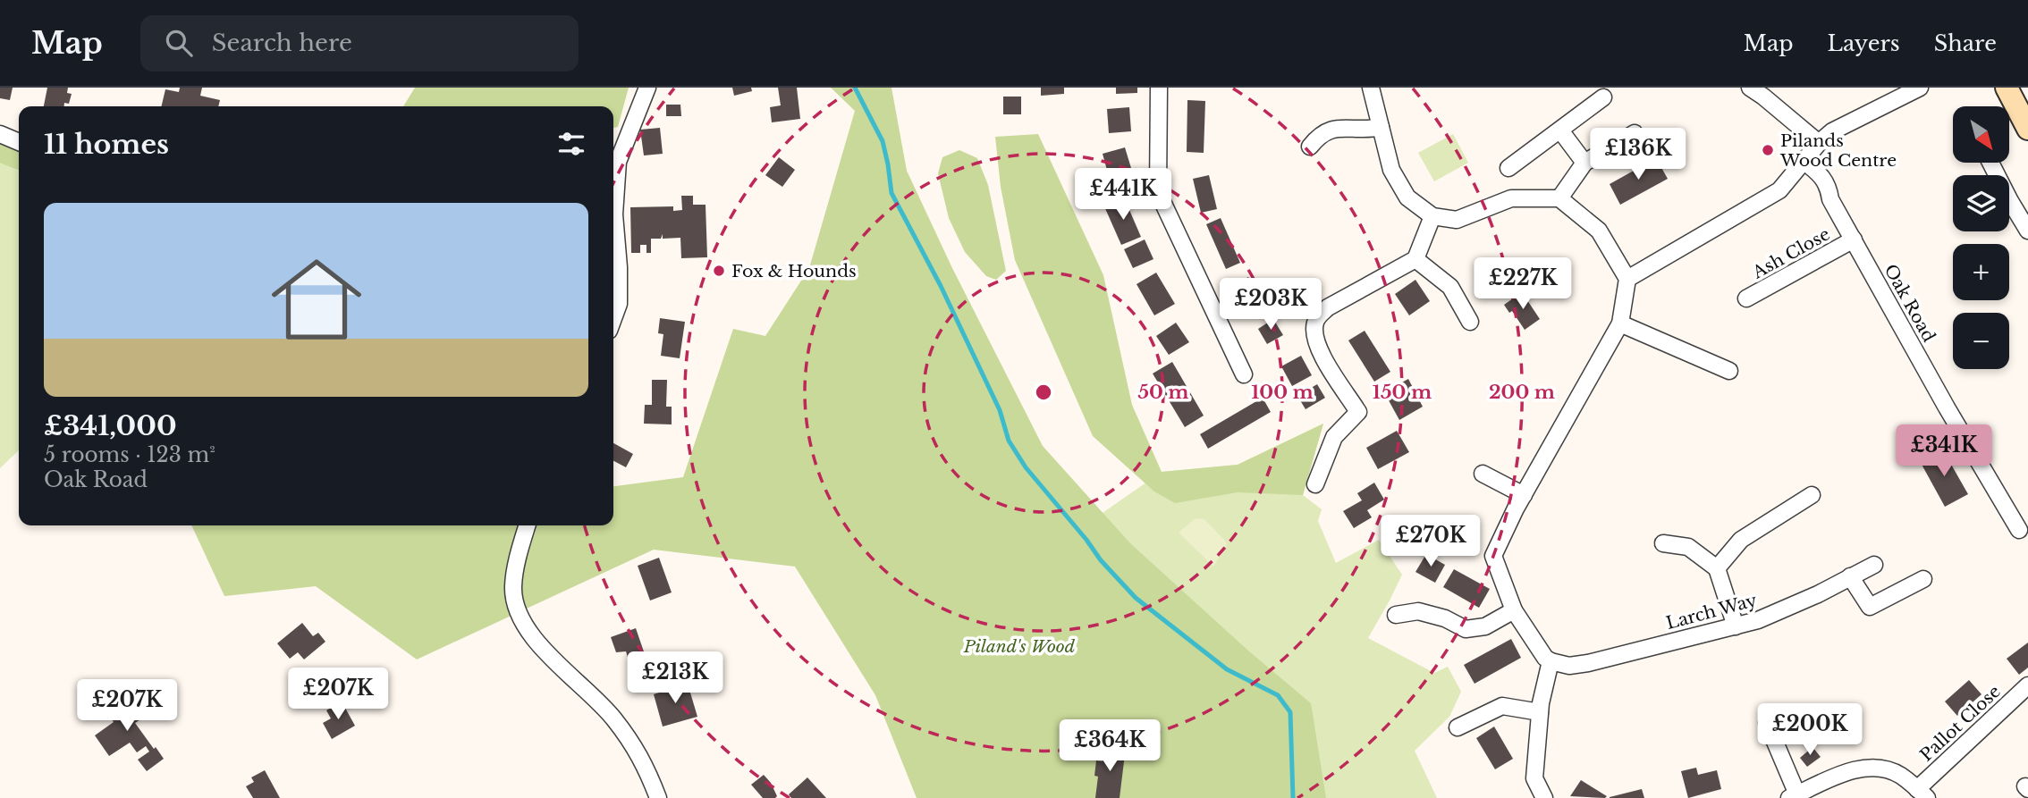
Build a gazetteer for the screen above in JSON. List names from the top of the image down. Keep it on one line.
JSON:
{"streets":{"street":["Ash Close","Oak Road","Larch Way","Pallot Close"]},"crossings":[["Ash Close","Oak Road"]],"parks":["Piland's Wood"],"places":["Pilands Wood Centre","Fox & Hounds"],"north":"bottom right","page":{"header":"Map","search":"Search here","nav":["Map","Layers","Share"],"map_buttons":["+","−"],"heading":"11 homes","price":["£136K","£441K","£227K","£203K","£341K","£270K","£213K","£207K","£207K","£200K","£364K"],"list":[{"name":"£341,000","note":"5 rooms · 123 m² · Oak Road"}]},"rings":["50 m","100 m","150 m","200 m"]}
